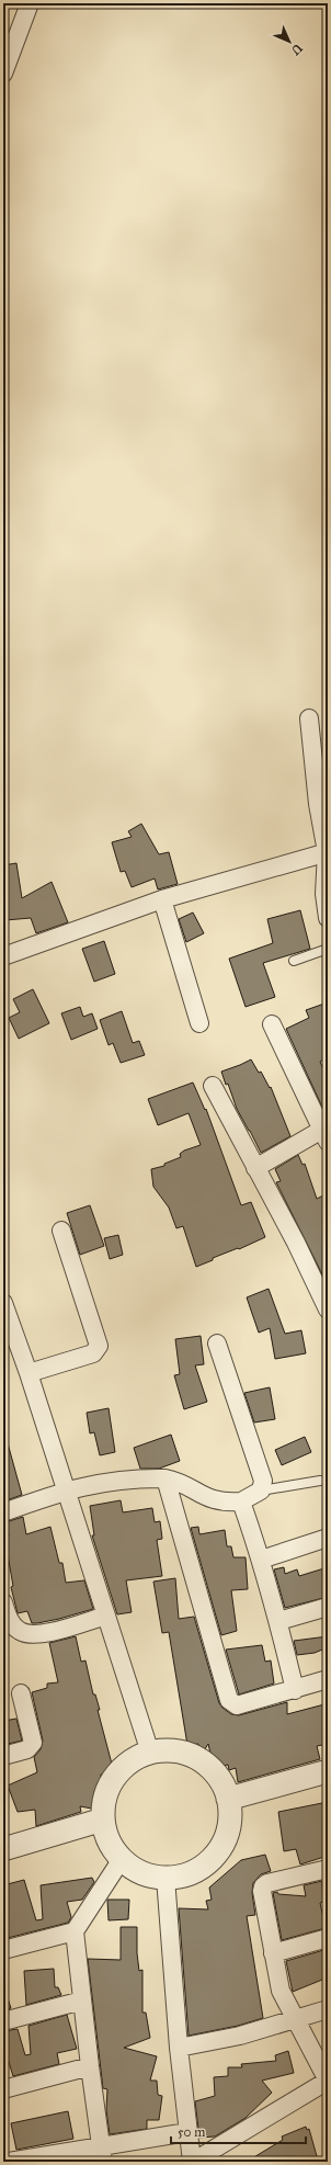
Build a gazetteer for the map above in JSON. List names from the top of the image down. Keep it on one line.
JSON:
{"scale_bar":"50 m","north":"bottom right"}
